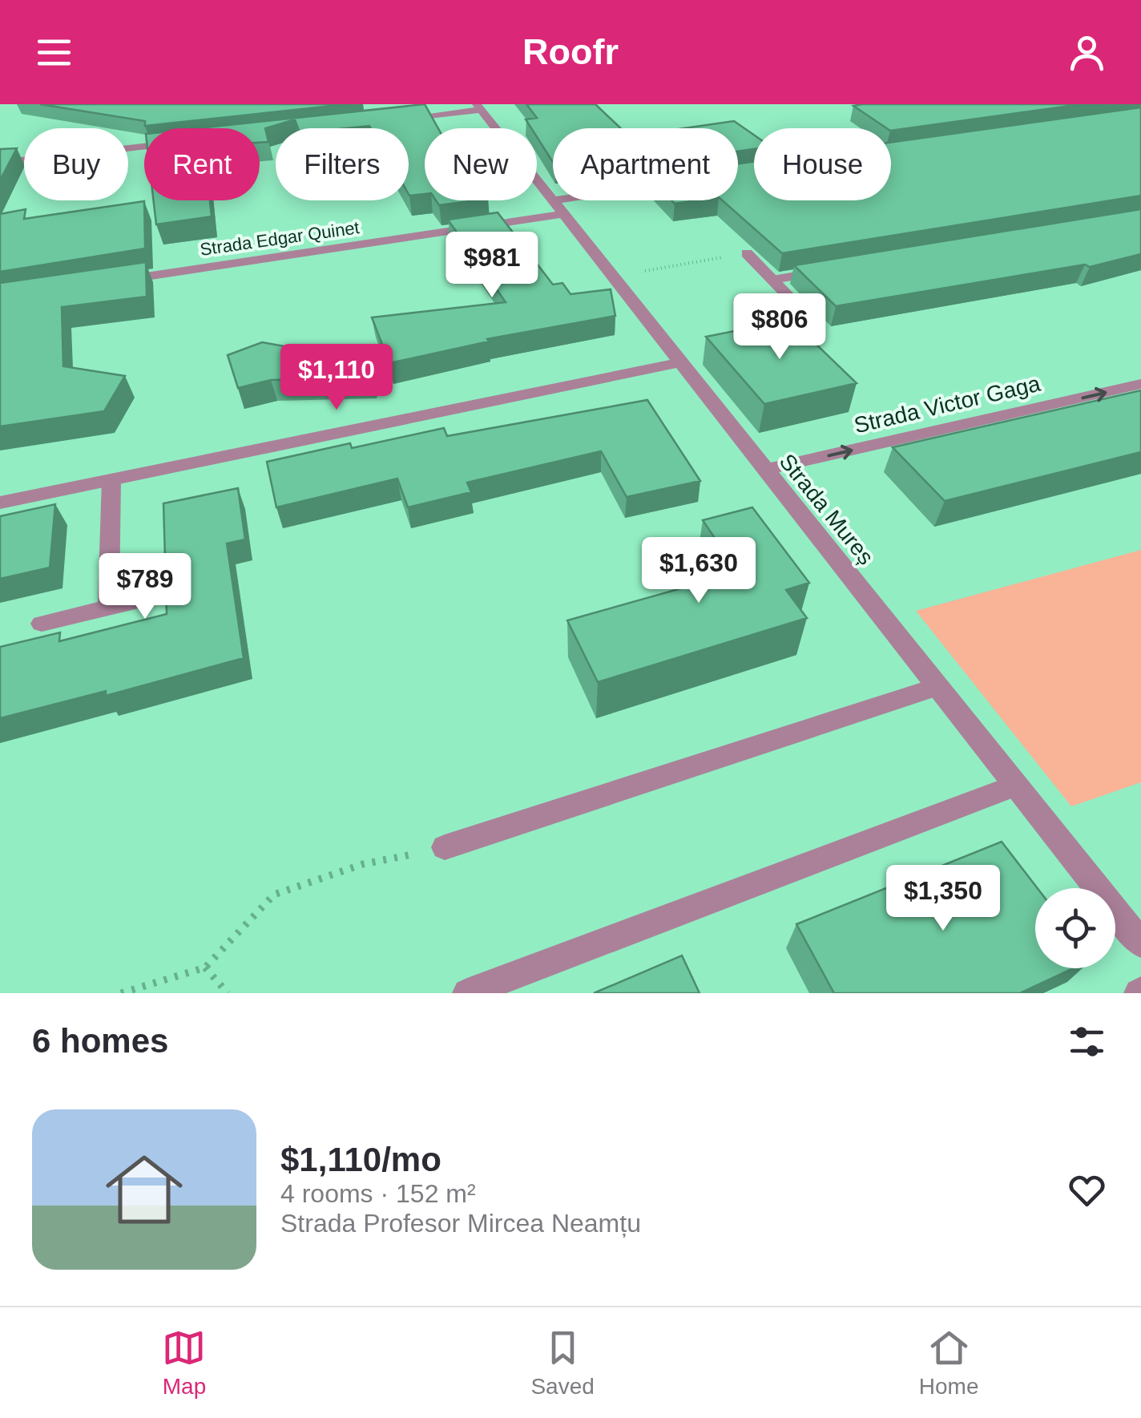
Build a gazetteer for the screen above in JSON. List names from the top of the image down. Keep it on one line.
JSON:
{"streets":{"street":["Strada Edgar Quinet","Strada Victor Gaga","Strada Mureș"]},"crossings":[["Strada Edgar Quinet","Strada Mureș"],["Strada Victor Gaga","Strada Mureș"]],"one_way":["Strada Victor Gaga"],"page":{"header":"Roofr","chip":["Buy","Rent","Filters","New","Apartment","House"],"price":["$981","$806","$1,110","$1,630","$789","$1,350"],"heading":"6 homes","list":[{"name":"$1,110/mo","note":"4 rooms · 152 m² · Strada Profesor Mircea Neamțu"}],"tabs":["Map","Saved","Home"]}}
